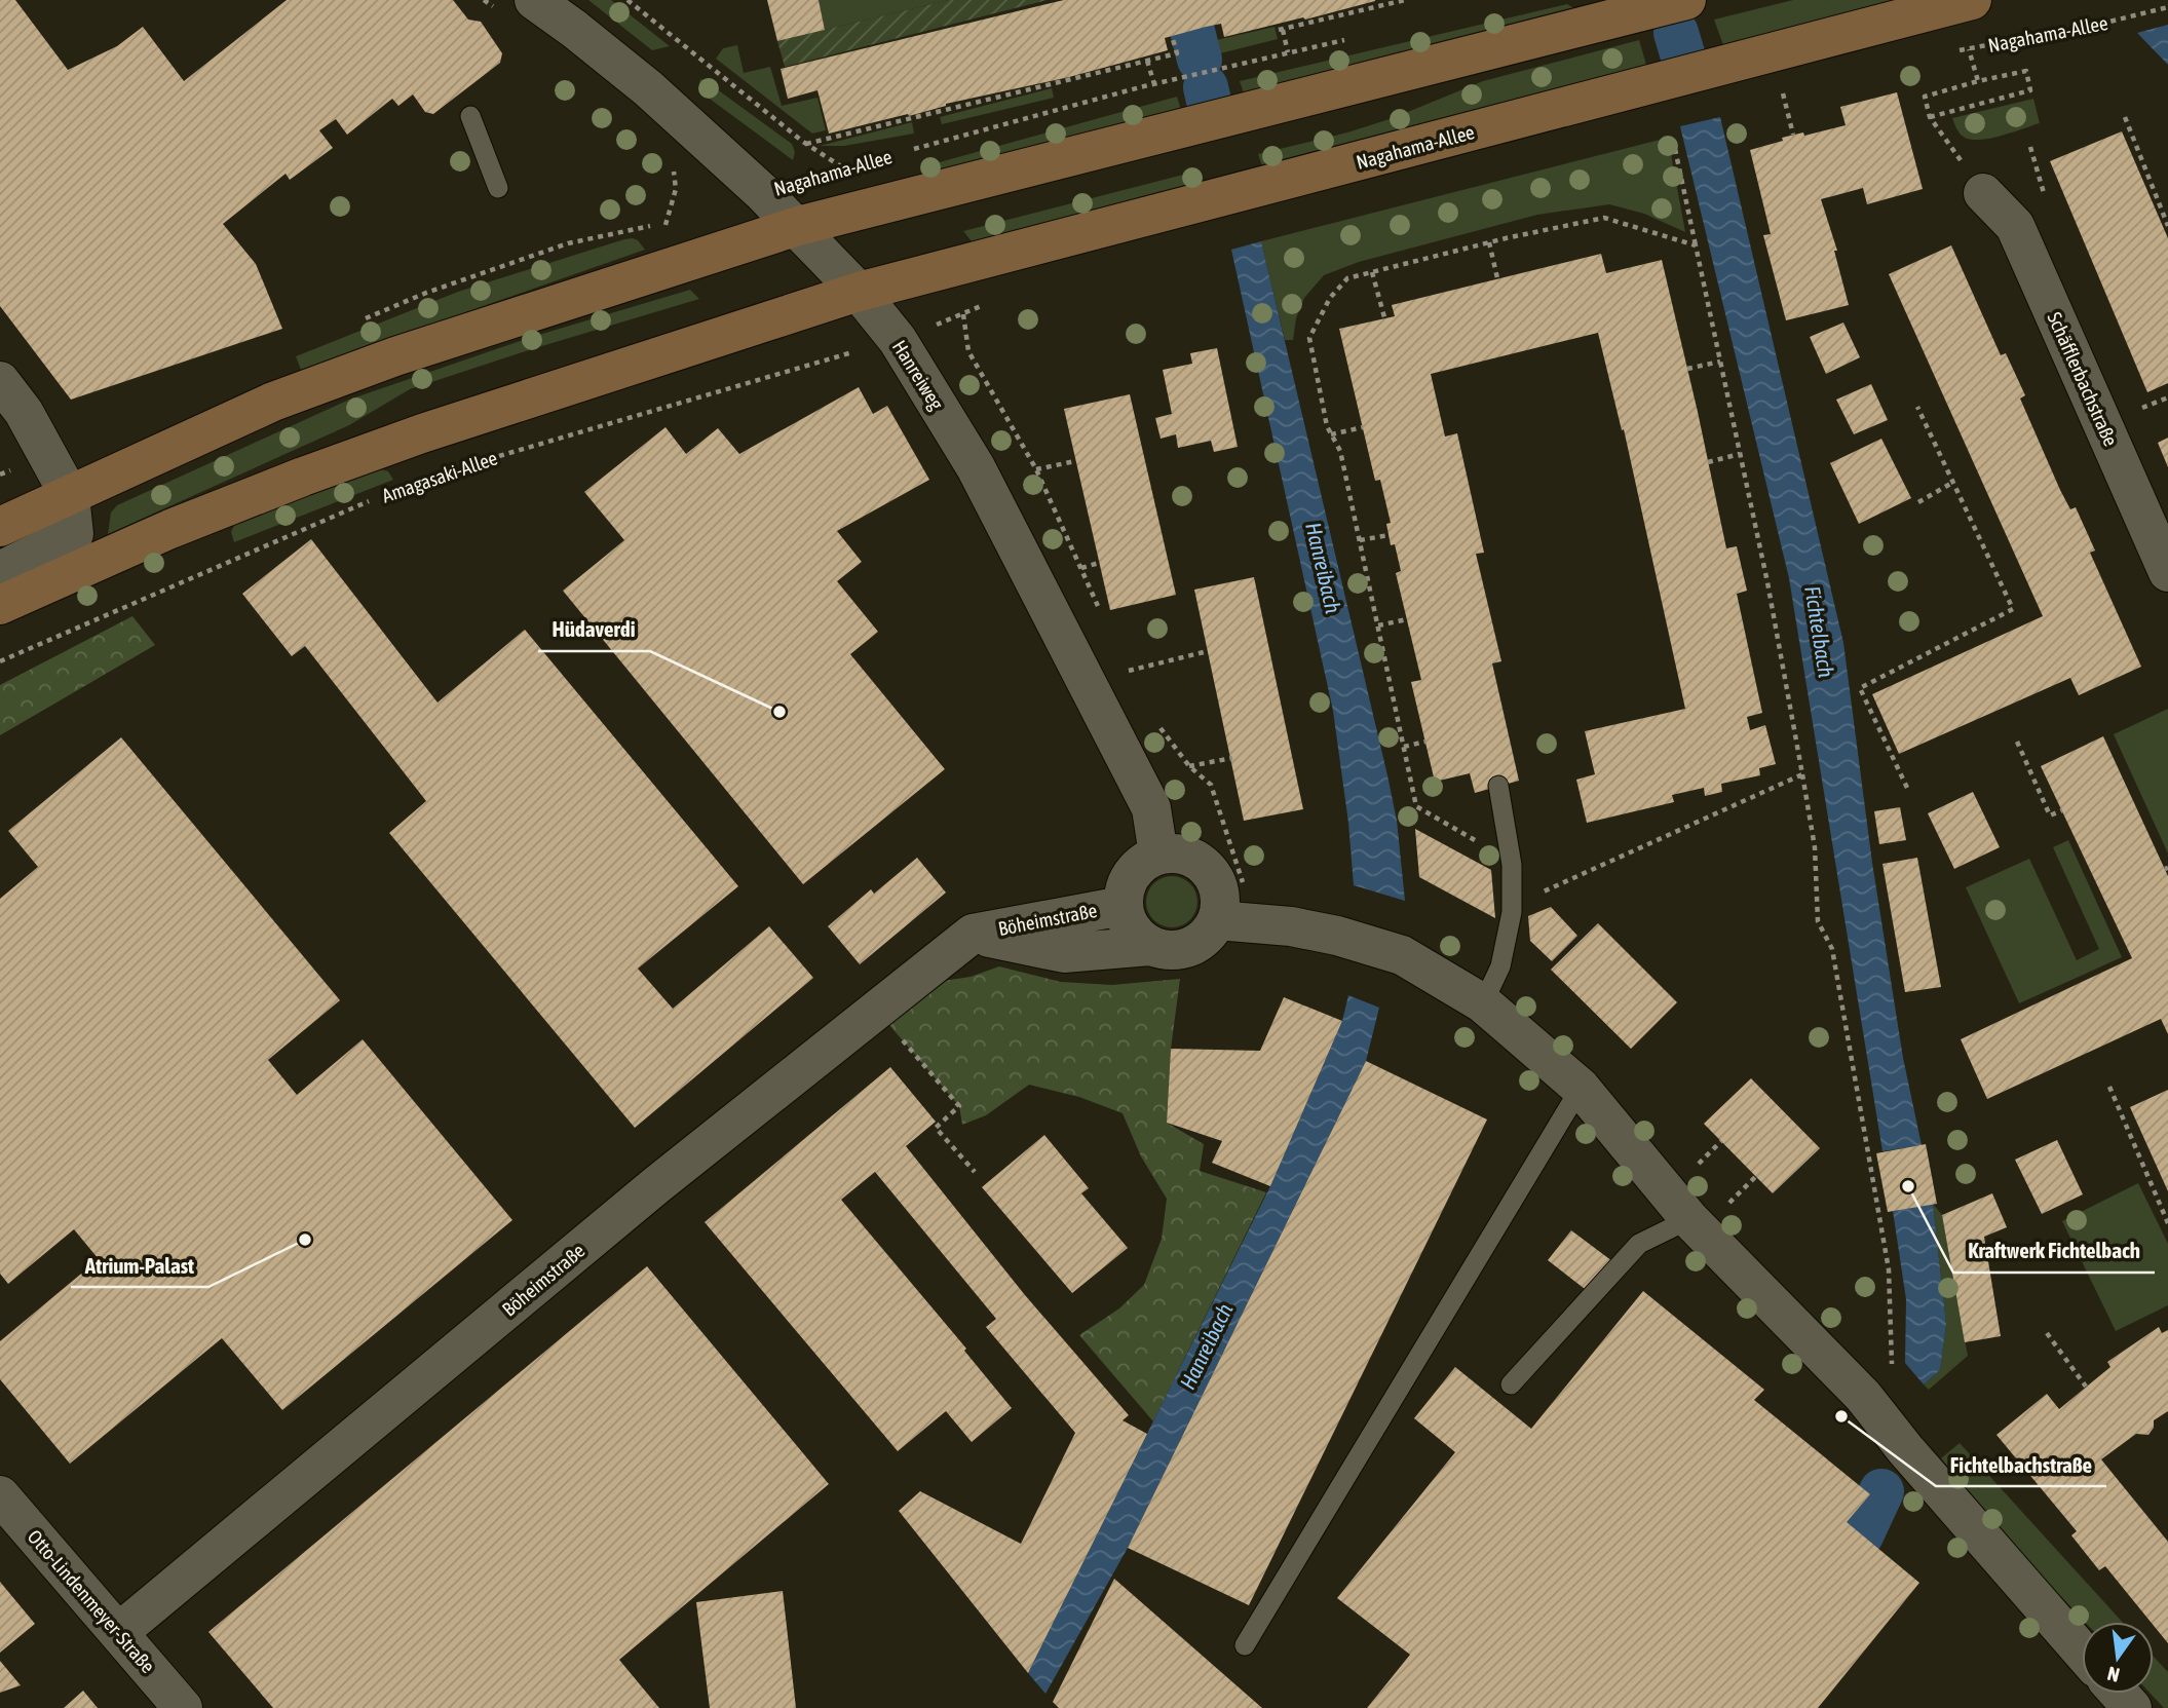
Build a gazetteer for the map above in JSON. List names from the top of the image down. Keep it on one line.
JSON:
{"streets":{"main road":["Nagahama-Allee"],"street":["Hanreiweg","Schäfflerbachstraße","Böheimstraße","Otto-Lindenmeyer-Straße"],"path":["Amagasaki-Allee"]},"crossings":[["Nagahama-Allee","Hanreiweg"],["Hanreiweg","Amagasaki-Allee"],["Hanreiweg","Böheimstraße"],["Böheimstraße","Otto-Lindenmeyer-Straße"]],"water":["Hanreibach","Fichtelbach"],"places":["Hüdaverdi","Kraftwerk Fichtelbach","Atrium-Palast","Fichtelbachstraße"],"north":"bottom"}
